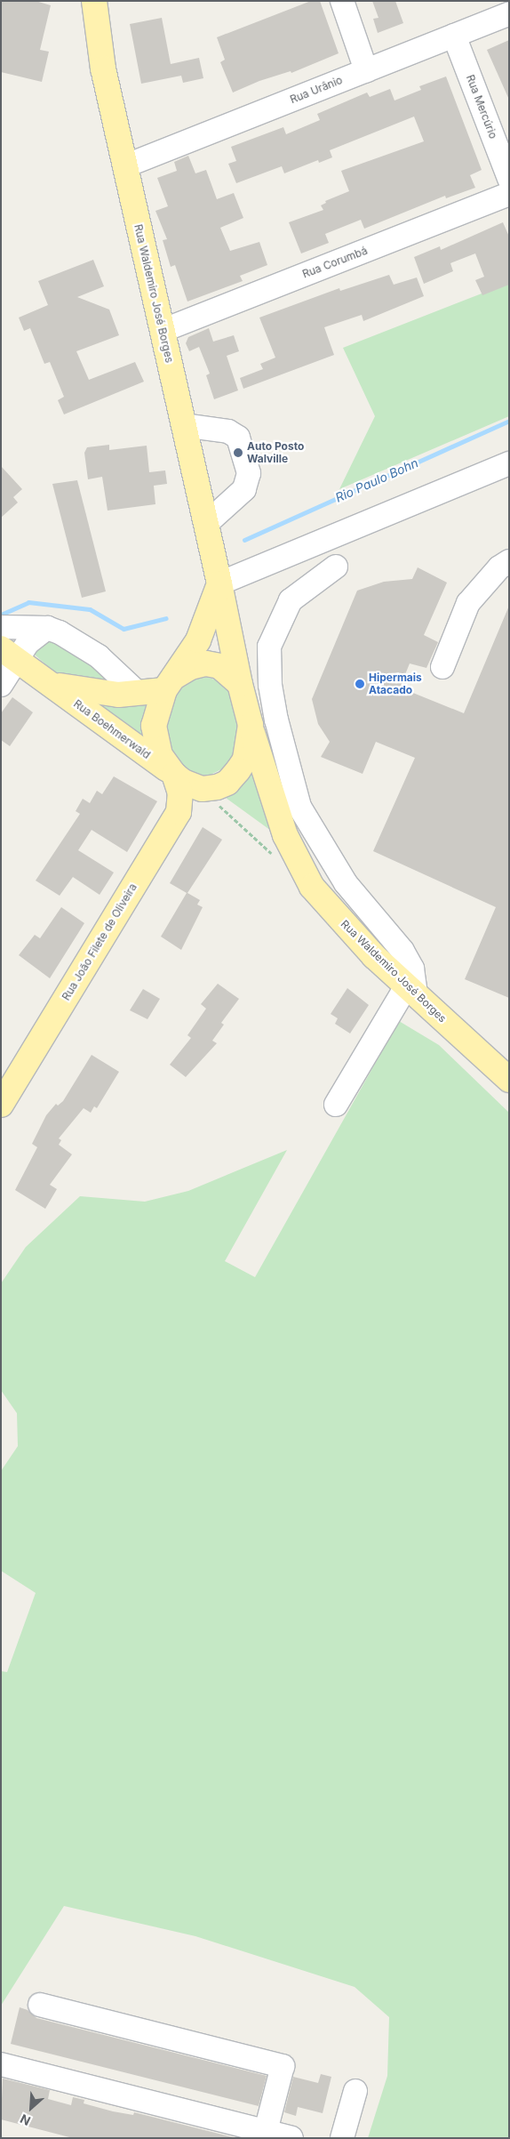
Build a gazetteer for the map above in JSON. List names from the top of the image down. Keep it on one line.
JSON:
{"streets":{"main road":["Rua Waldemiro José Borges","Rua Boehmerwald","Rua João Filete de Oliveira"],"street":["Rua Urânio","Rua Mercúrio","Rua Corumbá"]},"crossings":[["Rua Urânio","Rua Mercúrio"],["Rua Urânio","Rua Waldemiro José Borges"],["Rua Corumbá","Rua Waldemiro José Borges"],["Rua Waldemiro José Borges","Rua Boehmerwald"],["Rua Waldemiro José Borges","Rua João Filete de Oliveira"],["Rua Boehmerwald","Rua João Filete de Oliveira"]],"water":["Rio Paulo Bohn"],"places":["Auto Posto Walville","Hipermais Atacado"],"north":"bottom left"}
